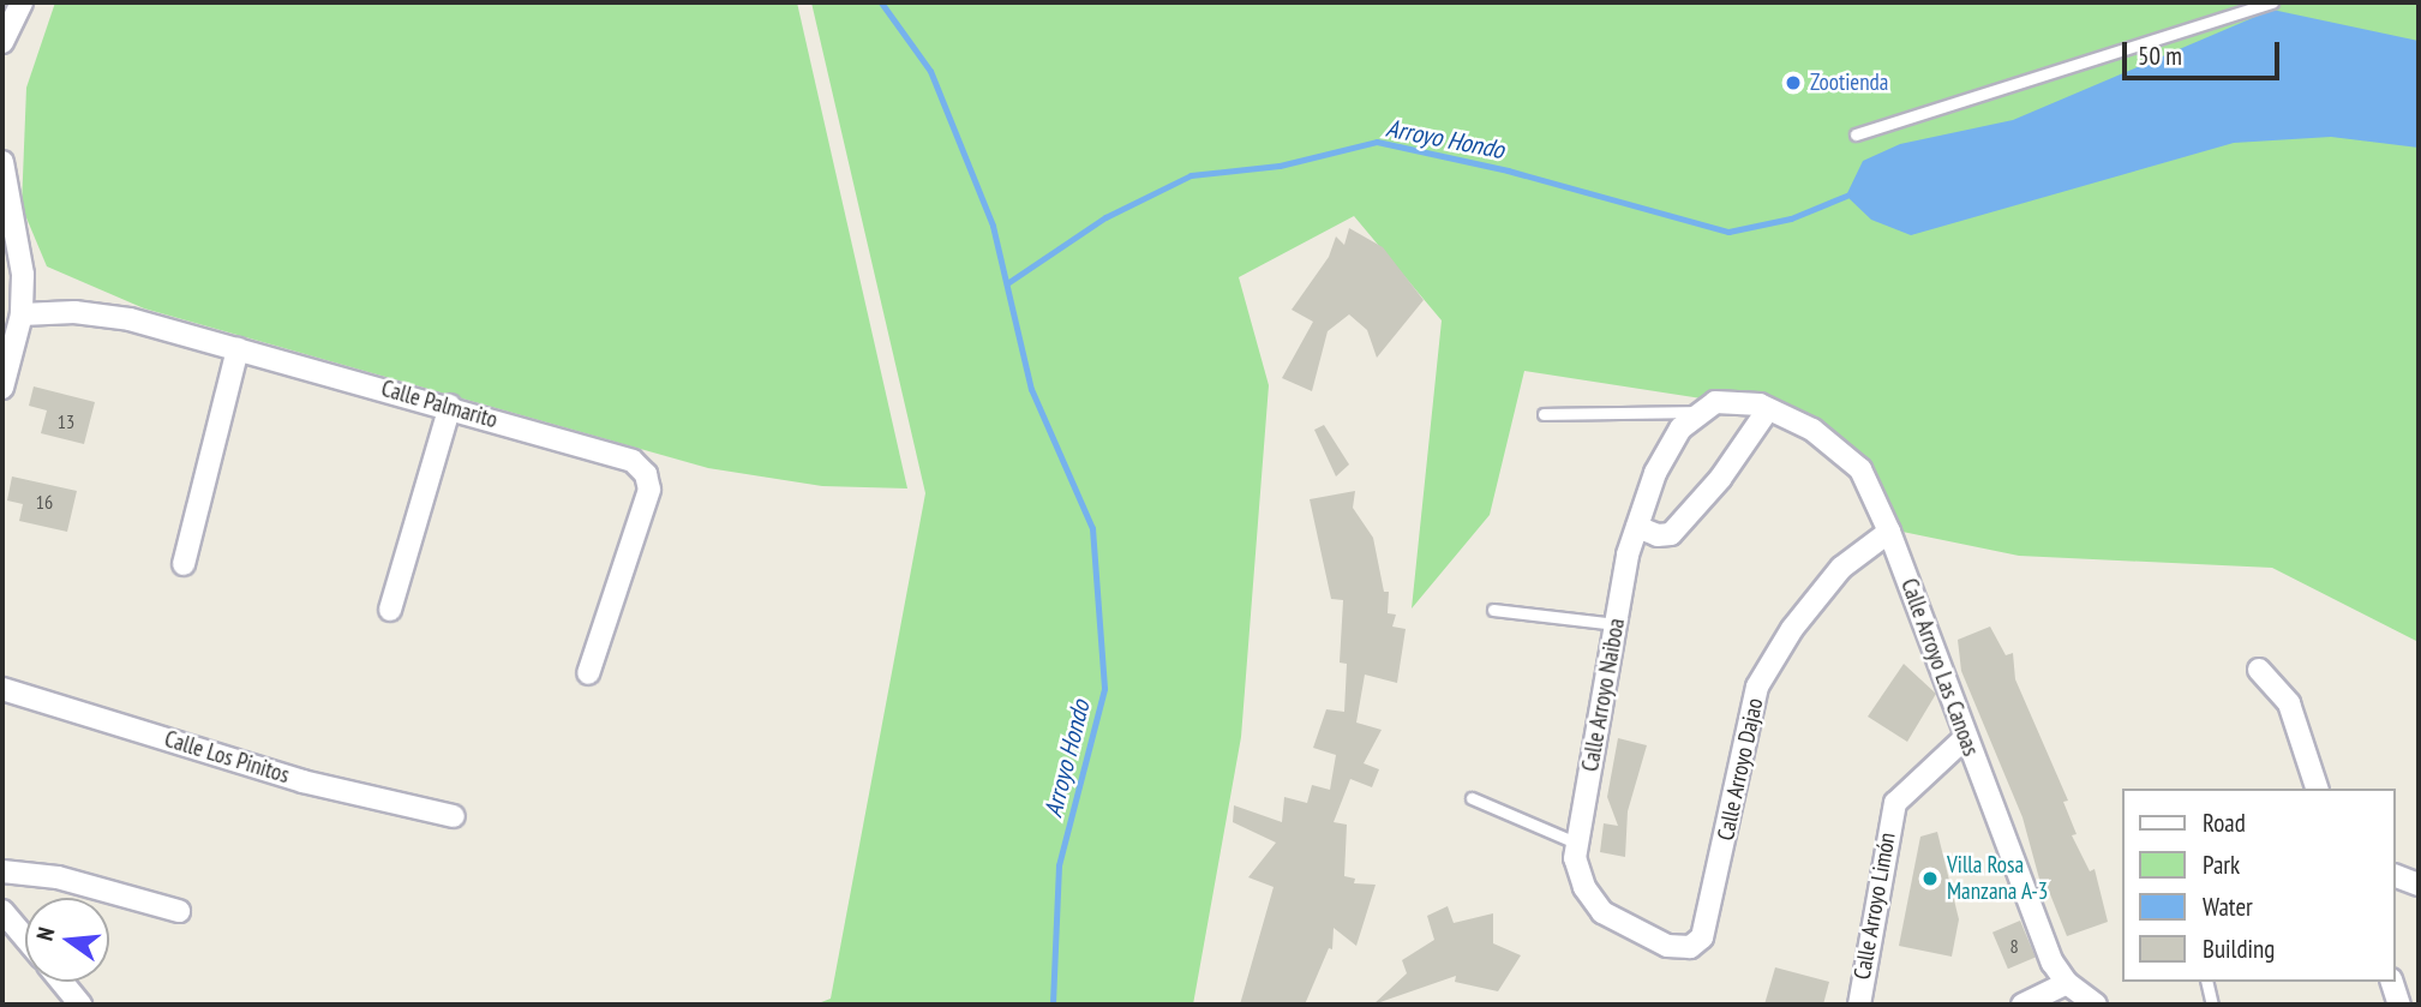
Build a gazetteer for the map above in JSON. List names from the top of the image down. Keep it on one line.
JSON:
{"streets":{"street":["Calle Palmarito","Calle Arroyo Las Canoas","Calle Arroyo Naiboa","Calle Los Pinitos","Calle Arroyo Dajao","Calle Arroyo Limón"]},"crossings":[["Calle Arroyo Las Canoas","Calle Arroyo Naiboa"],["Calle Arroyo Las Canoas","Calle Arroyo Dajao"],["Calle Arroyo Las Canoas","Calle Arroyo Limón"],["Calle Arroyo Naiboa","Calle Arroyo Dajao"]],"water":["Arroyo Hondo"],"places":["Zootienda","Villa Rosa Manzana A-3"],"house_numbers":["13","16","8"],"legend":["Road","Park","Water","Building"],"scale_bar":"50 m","north":"left"}
